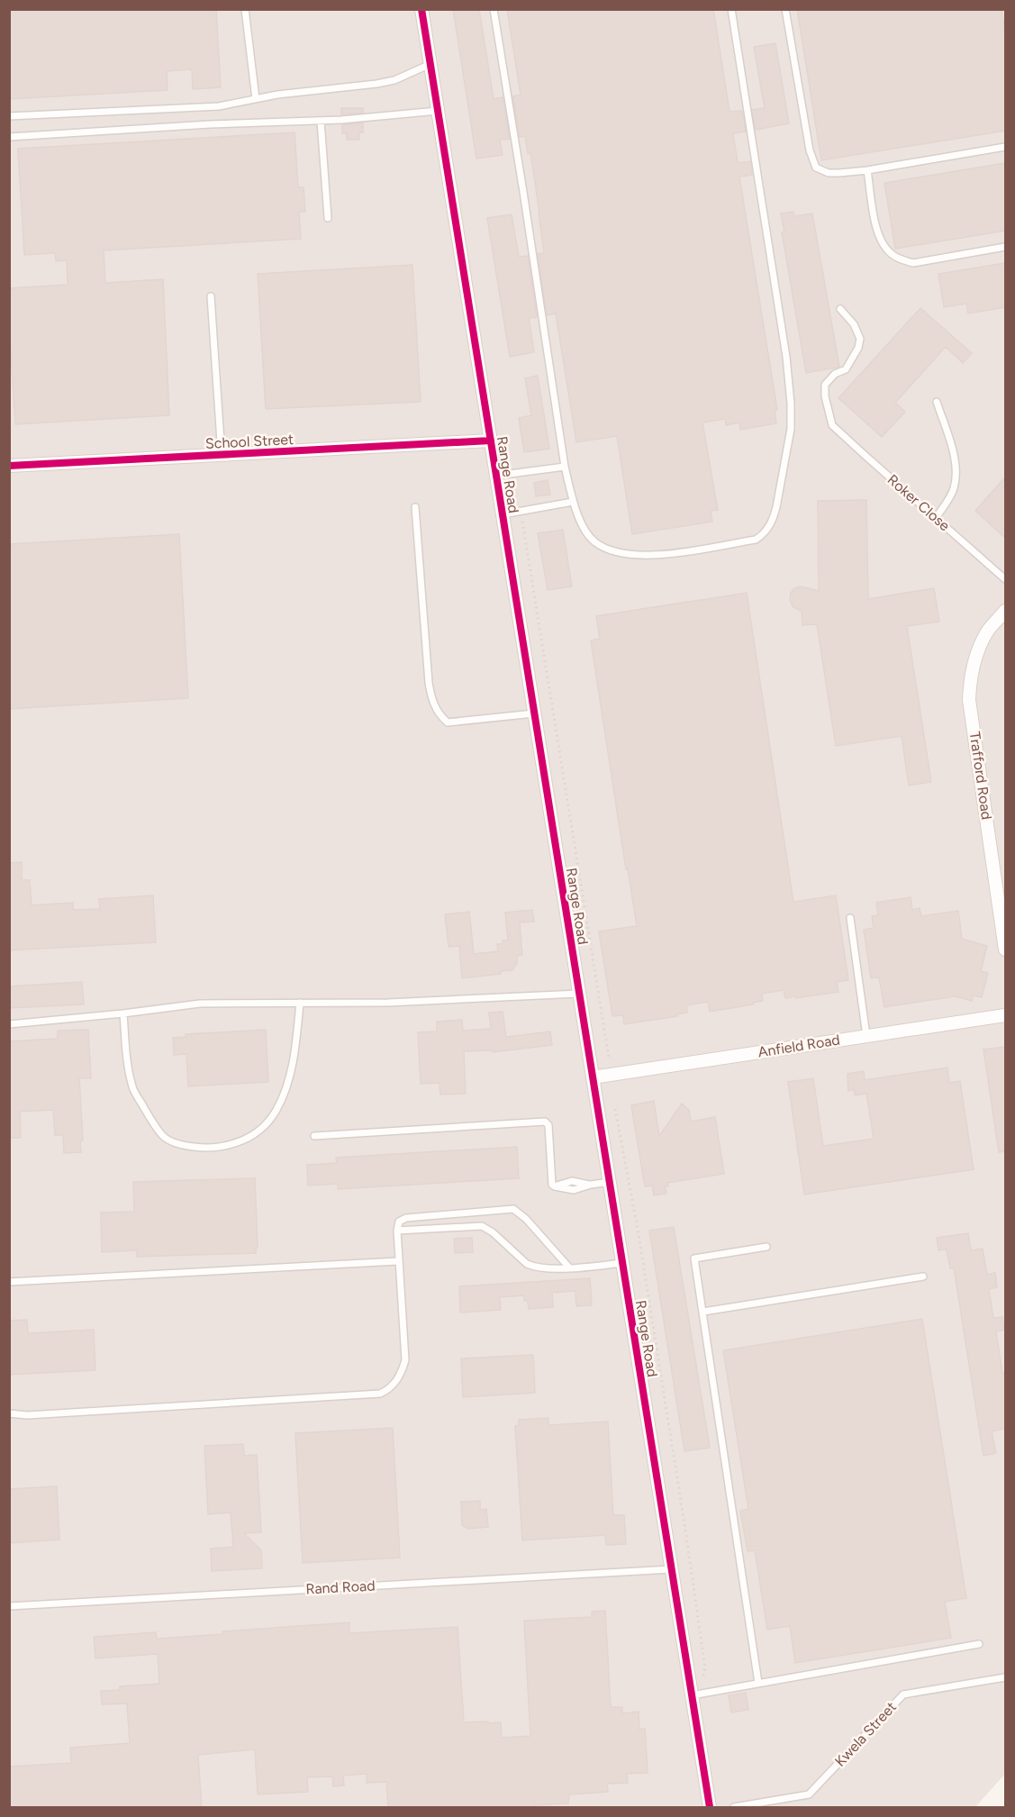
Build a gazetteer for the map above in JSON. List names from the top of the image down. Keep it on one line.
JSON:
{"streets":{"street":["School Street","Range Road","Trafford Road","Anfield Road"],"lane":["Roker Close","Rand Road","Kwela Street"]},"crossings":[["School Street","Range Road"],["Range Road","Anfield Road"],["Range Road","Rand Road"]]}
